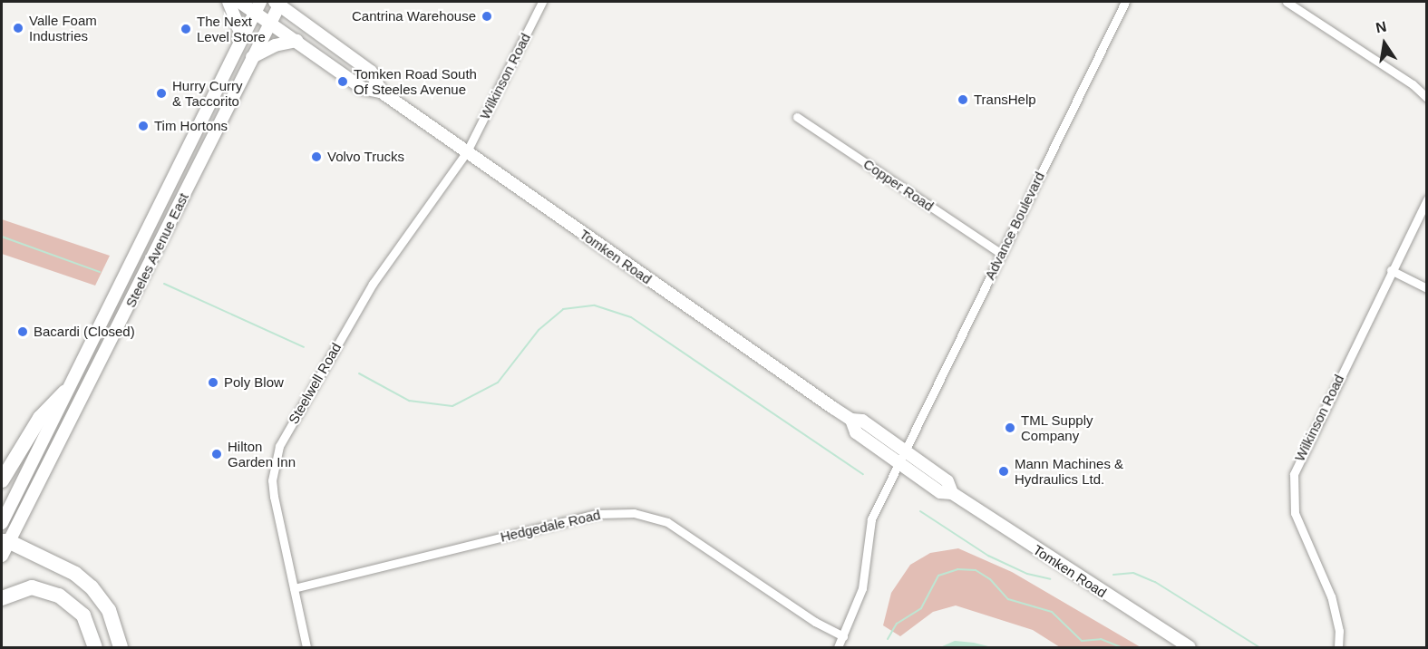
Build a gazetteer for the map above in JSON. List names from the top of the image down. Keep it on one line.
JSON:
{"streets":{"main road":["Steeles Avenue East","Tomken Road"],"street":["Wilkinson Road","Copper Road","Advance Boulevard","Steelwell Road","Hedgedale Road"]},"crossings":[["Wilkinson Road","Tomken Road"],["Wilkinson Road","Steelwell Road"],["Copper Road","Advance Boulevard"],["Advance Boulevard","Tomken Road"],["Advance Boulevard","Hedgedale Road"],["Steeles Avenue East","Tomken Road"],["Tomken Road","Steelwell Road"],["Steelwell Road","Hedgedale Road"]],"places":["Cantrina Warehouse","Valle Foam Industries","The Next Level Store","Tomken Road South Of Steeles Avenue","Hurry Curry & Taccorito","TransHelp","Tim Hortons","Volvo Trucks","Bacardi (Closed)","Poly Blow","TML Supply Company","Hilton Garden Inn","Mann Machines & Hydraulics Ltd."],"north":"top"}
